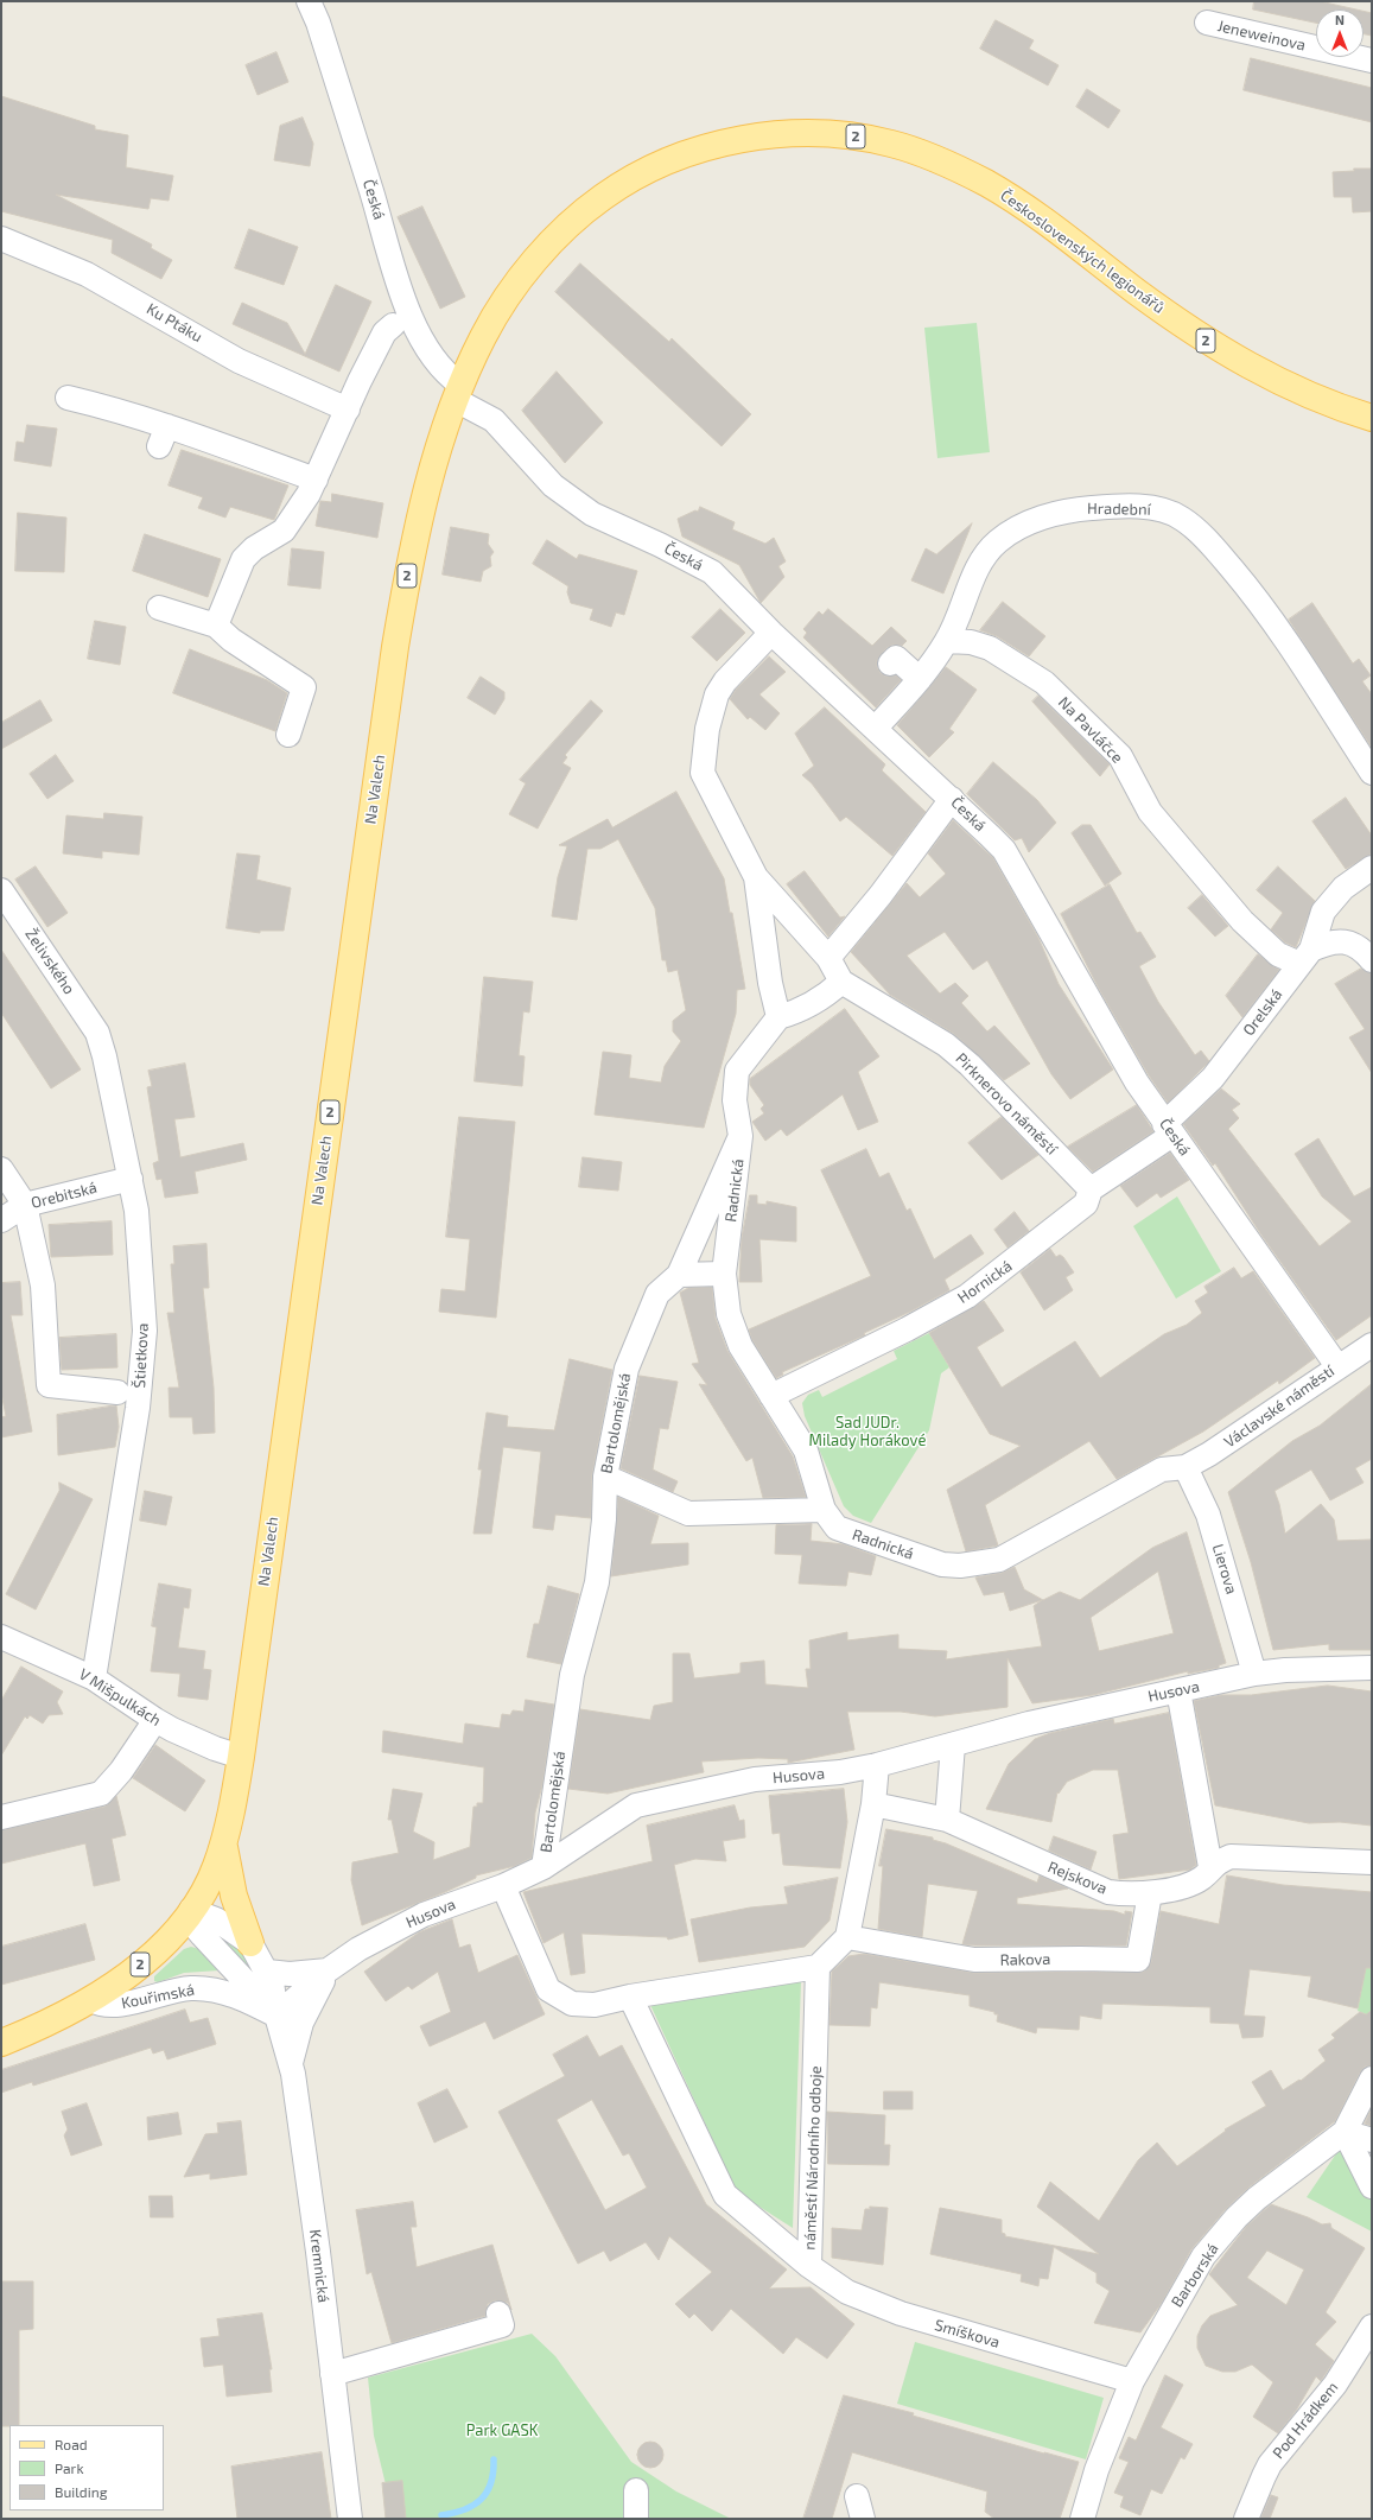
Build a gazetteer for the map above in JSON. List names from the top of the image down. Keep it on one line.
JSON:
{"streets":{"main road":["2","Československých legionářů","Na Valech","Kouřimská"],"street":["Jeneweinova","Česká","Ku Ptáku","Hradební","Na Pavláčce","Želivského","Orelská","Pirknerovo náměstí","Radnická","Orebitská","Hornická","Štietkova","Václavské náměstí","Bartolomějská","Lierova","Husova","V Mišpulkách","Rejskova","Rakova","náměstí Národního odboje","Kremnická","Barborská","Smíškova","Pod Hrádkem"]},"crossings":[["Česká","Československých legionářů"],["Česká","Hradební"],["Česká","Na Valech"],["Česká","Orelská"],["Česká","Hornická"],["Česká","Václavské náměstí"],["Československých legionářů","Na Valech"],["Hradební","Na Pavláčce"],["Na Pavláčce","Orelská"],["Na Valech","V Mišpulkách"],["Na Valech","Kouřimská"],["Želivského","Štietkova"],["Orelská","Hornická"],["Pirknerovo náměstí","Hornická"],["Radnická","Hornická"],["Radnická","Václavské náměstí"],["Radnická","Bartolomějská"],["Radnická","Lierova"],["Orebitská","Štietkova"],["Štietkova","V Mišpulkách"],["Václavské náměstí","Lierova"],["Bartolomějská","Husova"],["Lierova","Husova"],["Husova","Kouřimská"],["Husova","Kremnická"],["Rejskova","Rakova"],["Kouřimská","Kremnická"],["náměstí Národního odboje","Smíškova"],["Barborská","Smíškova"]],"parks":["Sad JUDr. Milady Horákové","Park GASK"],"legend":["Road","Park","Building"],"north":"top"}
